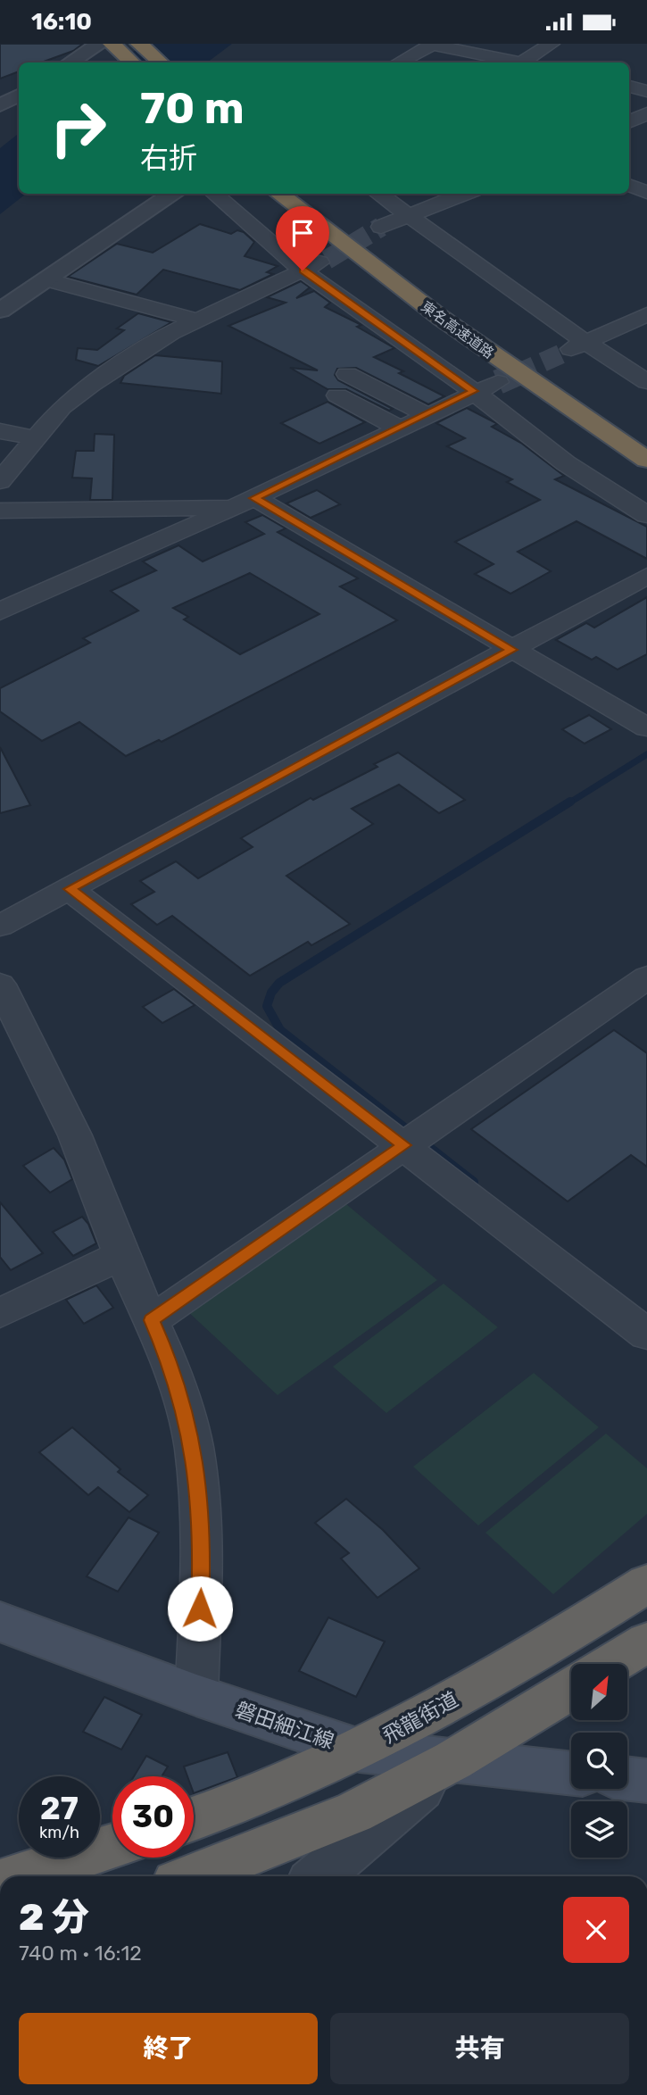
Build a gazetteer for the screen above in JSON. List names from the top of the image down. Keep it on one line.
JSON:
{"streets":{"highway":["東名高速道路","飛龍街道"],"main road":["磐田細江線"]},"crossings":[["飛龍街道","磐田細江線"]],"north":"top right","page":{"status":"16:10","turn":["70 m","右折"],"speed":"27 km/h","limit":"30","heading":["2 分","740 m · 16:12"],"buttons":["終了","共有"]}}
